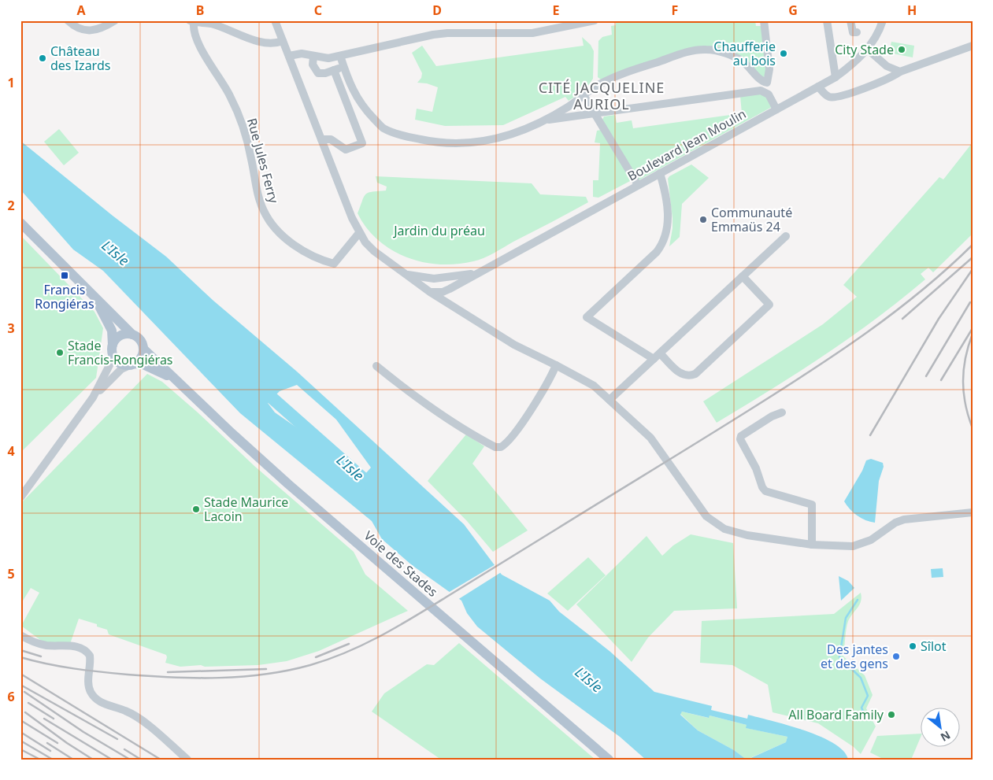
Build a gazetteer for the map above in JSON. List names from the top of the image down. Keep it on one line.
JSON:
{"streets":{"main road":["Voie des Stades"],"street":["Boulevard Jean Moulin","Rue Jules Ferry"]},"districts":["CITÉ JACQUELINE AURIOL"],"water":["L'Isle"],"parks":["Jardin du préau"],"places":{"other":["City Stade","Chaufferie au bois","Château des Izards","Communauté Emmaüs 24","Stade Francis-Rongiéras","Stade Maurice Lacoin","Sîlot","Des jantes et des gens","All Board Family"],"transit":["Francis Rongiéras"]},"north":"bottom right","grid":{"columns":["A","B","C","D","E","F","G","H"],"rows":["1","2","3","4","5","6"]}}
